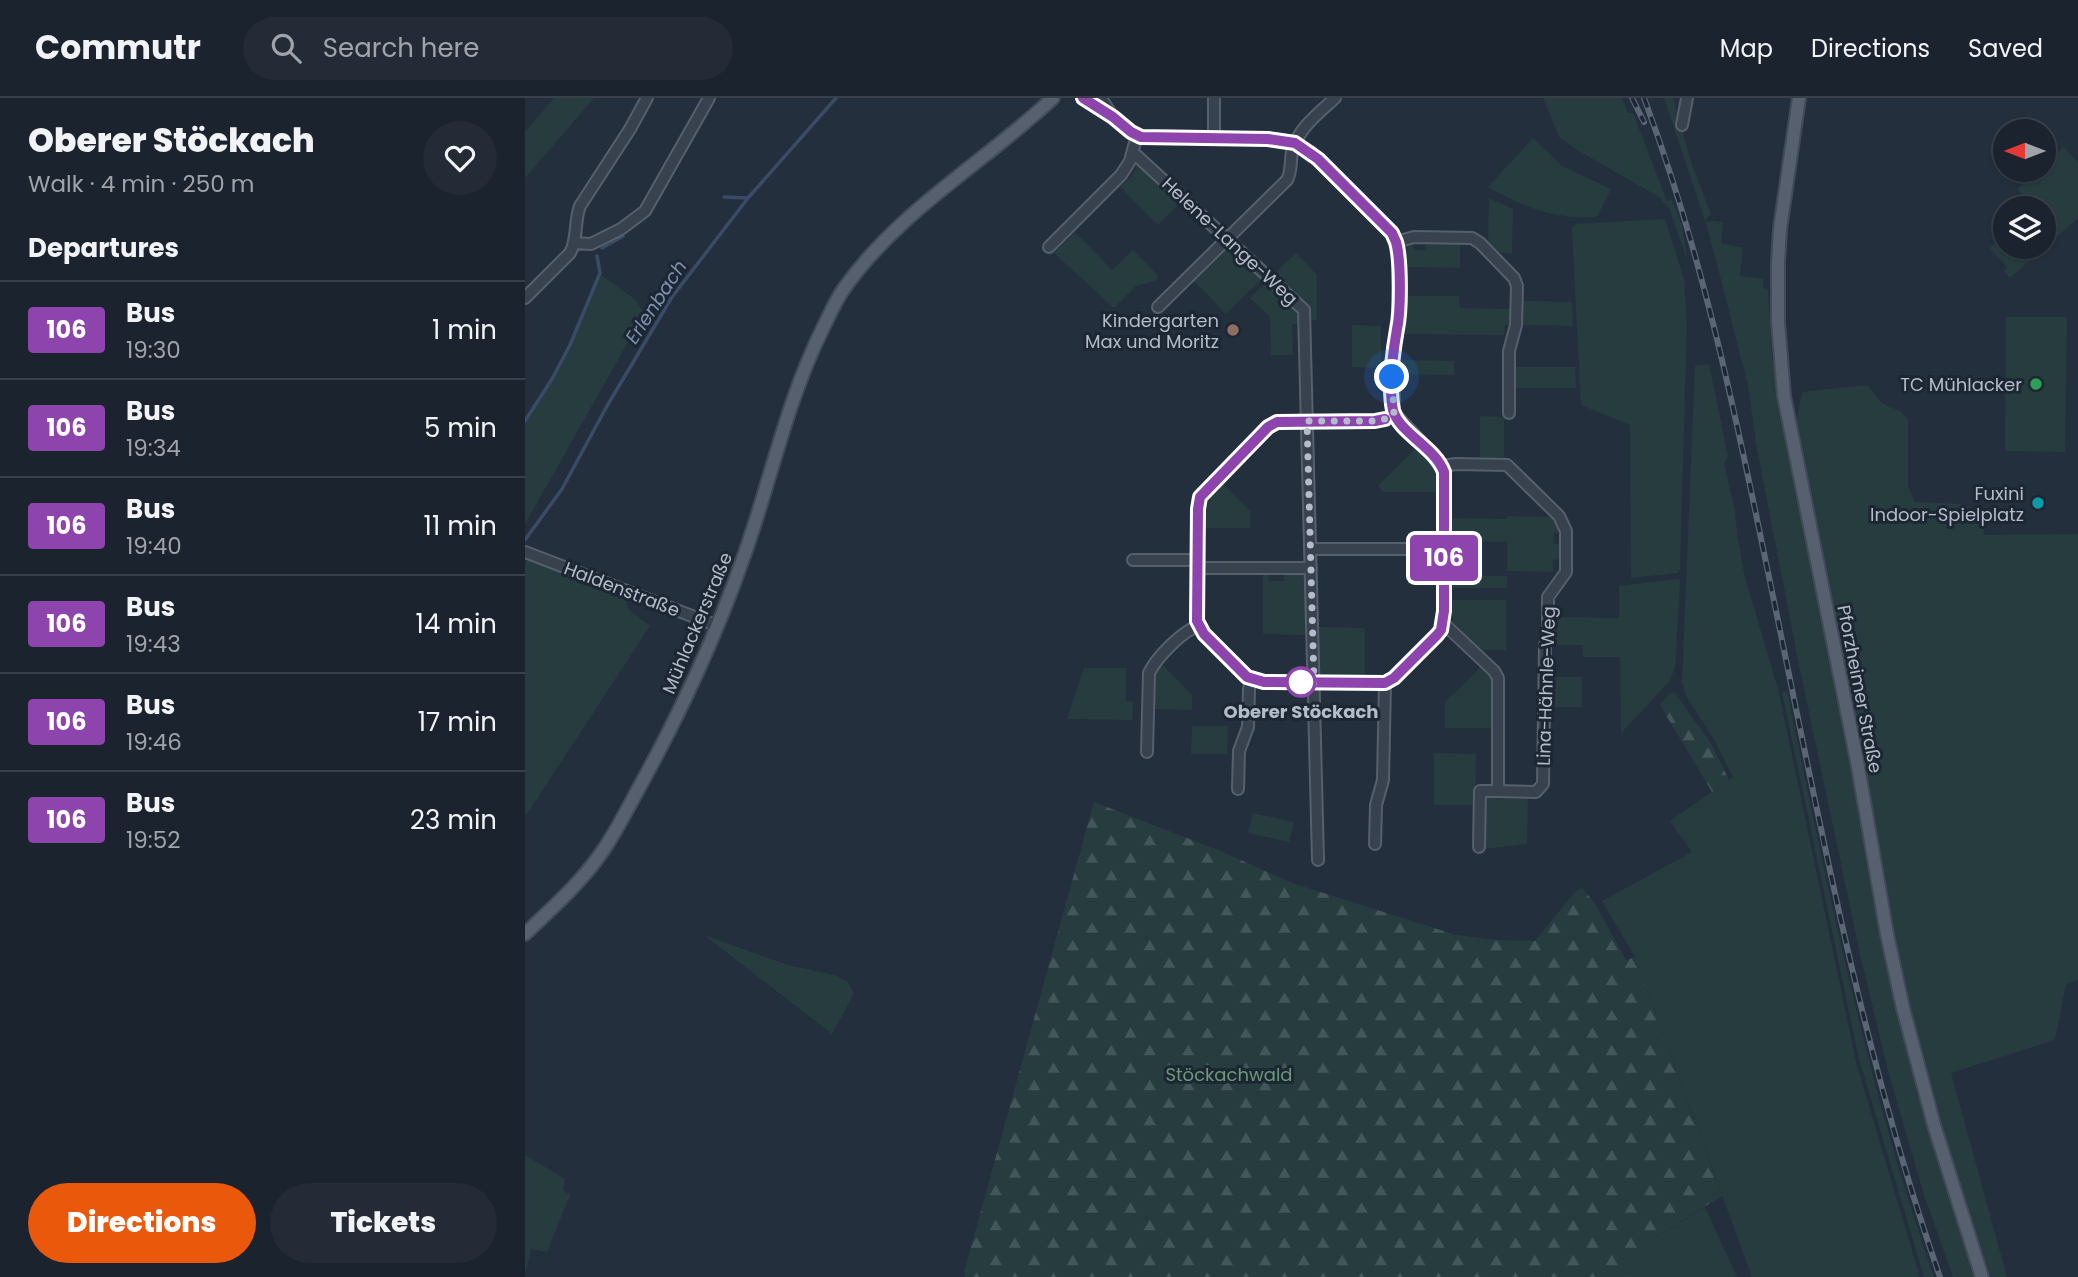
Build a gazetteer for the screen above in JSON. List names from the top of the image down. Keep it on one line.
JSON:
{"streets":{"main road":["Mühlackerstraße","Pforzheimer Straße"],"street":["Helene-Lange-Weg","Haldenstraße","Lina-Hähnle-Weg"]},"crossings":[["Haldenstraße","Mühlackerstraße"]],"water":["Erlenbach"],"parks":["Stöckachwald"],"places":["Kindergarten Max und Moritz","TC Mühlacker","Fuxini Indoor-Spielplatz","Oberer Stöckach"],"lines":["bus line 106"],"north":"left","page":{"header":"Commutr","search":"Search here","nav":["Map","Directions","Saved"],"heading":[["Oberer Stöckach","Walk · 4 min · 250 m"],"Departures"],"on_map":"106","list":[{"mark":"106","name":"Bus","note":"19:30","value":"1 min"},{"mark":"106","name":"Bus","note":"19:34","value":"5 min"},{"mark":"106","name":"Bus","note":"19:40","value":"11 min"},{"mark":"106","name":"Bus","note":"19:43","value":"14 min"},{"mark":"106","name":"Bus","note":"19:46","value":"17 min"},{"mark":"106","name":"Bus","note":"19:52","value":"23 min"}],"buttons":["Directions","Tickets"]}}
